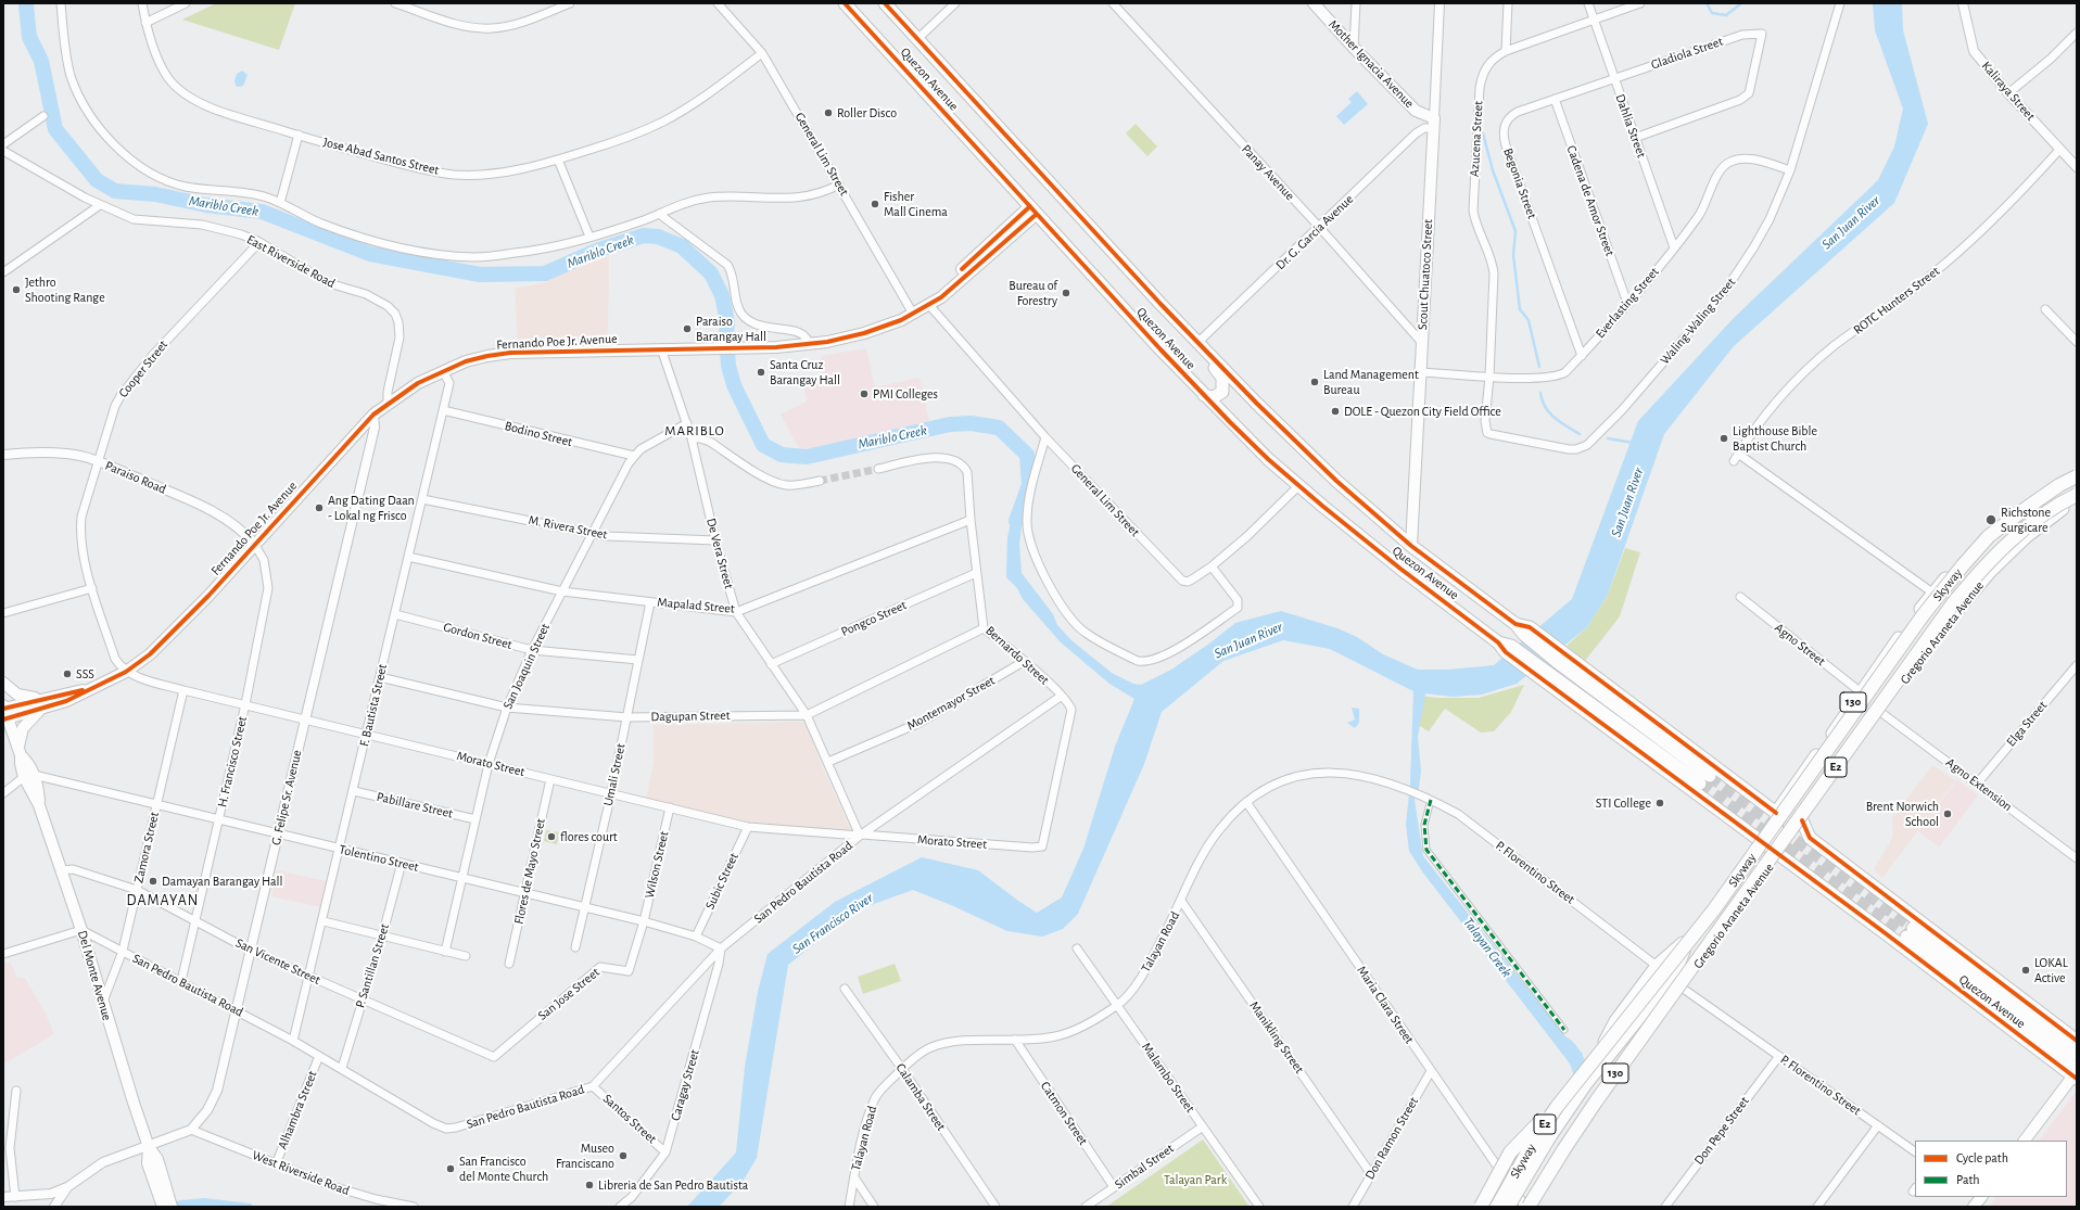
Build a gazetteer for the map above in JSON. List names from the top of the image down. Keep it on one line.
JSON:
{"streets":{"highway":["Skyway","E2"],"main road":["Mother Ignacia Avenue","Quezon Avenue","Scout Chuatoco Street","Fernando Poe Jr. Avenue","Gregorio Araneta Avenue","130","Del Monte Avenue"],"street":["Gladiola Street","Kaliraya Street","Dahlia Street","Azucena Street","General Lim Street","Jose Abad Santos Street","Panay Avenue","Begonia Street","Cadena de Amor Street","Dr. G. Garcia Avenue","East Riverside Road","ROTC Hunters Street","Everlasting Street","Waling-Waling Street","Cooper Street","Bodino Street","Paraiso Road","M. Rivera Street","De Vera Street","Mapalad Street","Pongco Street","Gordon Street","Agno Street","Bernardo Street","San Joaquin Street","Montemayor Street","F. Bautista Street","Dagupan Street","Elga Street","H. Francisco Street","Morato Street","Umali Street","Agno Extension","G. Felipe Sr. Avenue","Pabillare Street","Zamora Street","Tolentino Street","Wilson Street","Flores de Mayo Street","P. Florentino Street","Subic Street","San Pedro Bautista Road","Talayan Road","San Vicente Street","P. Santillan Street","San Jose Street","Maria Clara Street","Manikling Street","Malambo Street","Caragay Street","Calamba Street","Alhambra Street","Catmon Street","Santos Street","Don Pepe Street","Don Ramon Street","Simbal Street","West Riverside Road"]},"crossings":[["Gladiola Street","Dahlia Street"],["Gladiola Street","Begonia Street"],["Mother Ignacia Avenue","Dr. G. Garcia Avenue"],["Mother Ignacia Avenue","Scout Chuatoco Street"],["Quezon Avenue","General Lim Street"],["Quezon Avenue","Dr. G. Garcia Avenue"],["Quezon Avenue","Scout Chuatoco Street"],["Quezon Avenue","Fernando Poe Jr. Avenue"],["Kaliraya Street","ROTC Hunters Street"],["Dahlia Street","Azucena Street"],["Dahlia Street","Begonia Street"],["Dahlia Street","Everlasting Street"],["Azucena Street","Everlasting Street"],["Azucena Street","Waling-Waling Street"],["General Lim Street","Jose Abad Santos Street"],["General Lim Street","Fernando Poe Jr. Avenue"],["Panay Avenue","Dr. G. Garcia Avenue"],["Panay Avenue","Scout Chuatoco Street"],["Begonia Street","Cadena de Amor Street"],["Begonia Street","Everlasting Street"],["Cadena de Amor Street","Everlasting Street"],["Dr. G. Garcia Avenue","Scout Chuatoco Street"],["East Riverside Road","Fernando Poe Jr. Avenue"],["East Riverside Road","Cooper Street"],["Scout Chuatoco Street","Everlasting Street"],["ROTC Hunters Street","Gregorio Araneta Avenue"],["Everlasting Street","Waling-Waling Street"],["Fernando Poe Jr. Avenue","Cooper Street"],["Fernando Poe Jr. Avenue","Paraiso Road"],["Fernando Poe Jr. Avenue","De Vera Street"],["Fernando Poe Jr. Avenue","F. Bautista Street"],["Fernando Poe Jr. Avenue","H. Francisco Street"],["Fernando Poe Jr. Avenue","Morato Street"],["Fernando Poe Jr. Avenue","G. Felipe Sr. Avenue"],["Fernando Poe Jr. Avenue","Del Monte Avenue"],["Cooper Street","Paraiso Road"],["Cooper Street","Morato Street"],["Bodino Street","San Joaquin Street"],["Bodino Street","F. Bautista Street"],["Paraiso Road","H. Francisco Street"],["M. Rivera Street","De Vera Street"],["M. Rivera Street","San Joaquin Street"],["M. Rivera Street","F. Bautista Street"],["De Vera Street","Mapalad Street"],["De Vera Street","Pongco Street"],["De Vera Street","San Joaquin Street"],["De Vera Street","Montemayor Street"],["De Vera Street","Dagupan Street"],["De Vera Street","Morato Street"],["De Vera Street","San Pedro Bautista Road"],["Skyway","Gregorio Araneta Avenue"],["Skyway","Maria Clara Street"],["Mapalad Street","Bernardo Street"],["Mapalad Street","San Joaquin Street"],["Mapalad Street","F. Bautista Street"],["Mapalad Street","Umali Street"],["Pongco Street","Bernardo Street"],["Gregorio Araneta Avenue","Agno Street"],["Gregorio Araneta Avenue","Agno Extension"],["Gregorio Araneta Avenue","P. Florentino Street"],["Gregorio Araneta Avenue","Maria Clara Street"],["Gordon Street","San Joaquin Street"],["Gordon Street","F. Bautista Street"],["Gordon Street","Umali Street"],["Bernardo Street","Montemayor Street"],["Bernardo Street","Dagupan Street"],["Bernardo Street","Morato Street"],["Bernardo Street","San Pedro Bautista Road"],["San Joaquin Street","Dagupan Street"],["San Joaquin Street","Morato Street"],["San Joaquin Street","Pabillare Street"],["San Joaquin Street","Tolentino Street"],["F. Bautista Street","Dagupan Street"],["F. Bautista Street","Morato Street"],["F. Bautista Street","Pabillare Street"],["F. Bautista Street","Tolentino Street"],["F. Bautista Street","San Pedro Bautista Road"],["F. Bautista Street","San Vicente Street"],["Dagupan Street","Umali Street"],["Elga Street","Agno Extension"],["H. Francisco Street","Morato Street"],["H. Francisco Street","Tolentino Street"],["H. Francisco Street","San Pedro Bautista Road"],["H. Francisco Street","San Vicente Street"],["Morato Street","Umali Street"],["Morato Street","G. Felipe Sr. Avenue"],["Morato Street","Zamora Street"],["Morato Street","Wilson Street"],["Morato Street","Flores de Mayo Street"],["Morato Street","Subic Street"],["Morato Street","San Pedro Bautista Road"],["Umali Street","Tolentino Street"],["G. Felipe Sr. Avenue","Tolentino Street"],["G. Felipe Sr. Avenue","San Pedro Bautista Road"],["G. Felipe Sr. Avenue","San Vicente Street"],["G. Felipe Sr. Avenue","West Riverside Road"],["Zamora Street","Tolentino Street"],["Zamora Street","San Pedro Bautista Road"],["Zamora Street","San Vicente Street"],["Zamora Street","Del Monte Avenue"],["Tolentino Street","Wilson Street"],["Tolentino Street","Flores de Mayo Street"],["Tolentino Street","Subic Street"],["Tolentino Street","San Pedro Bautista Road"],["Tolentino Street","P. Santillan Street"],["Tolentino Street","Del Monte Avenue"],["Tolentino Street","San Jose Street"],["Tolentino Street","Caragay Street"],["Wilson Street","San Jose Street"],["P. Florentino Street","Talayan Road"],["P. Florentino Street","Don Pepe Street"],["San Pedro Bautista Road","P. Santillan Street"],["San Pedro Bautista Road","Del Monte Avenue"],["San Pedro Bautista Road","Caragay Street"],["San Pedro Bautista Road","Alhambra Street"],["San Pedro Bautista Road","Santos Street"],["Talayan Road","Maria Clara Street"],["Talayan Road","Manikling Street"],["Talayan Road","Malambo Street"],["Talayan Road","Calamba Street"],["Talayan Road","Catmon Street"],["San Vicente Street","P. Santillan Street"],["San Vicente Street","Del Monte Avenue"],["San Vicente Street","San Jose Street"],["Maria Clara Street","Don Ramon Street"],["Manikling Street","Don Ramon Street"],["Malambo Street","Simbal Street"],["Caragay Street","Santos Street"],["Alhambra Street","West Riverside Road"],["Catmon Street","Simbal Street"]],"districts":["MARIBLO","DAMAYAN"],"water":["Mariblo Creek","San Juan River","San Francisco River","Talayan Creek"],"parks":["Talayan Park"],"places":["Roller Disco","Fisher Mall Cinema","Jethro Shooting Range","Bureau of Forestry","Paraiso Barangay Hall","Santa Cruz Barangay Hall","Land Management Bureau","PMI Colleges","DOLE - Quezon City Field Office","Lighthouse Bible Baptist Church","Ang Dating Daan - Lokal ng Frisco","Richstone Surgicare","SSS","STI College","Brent Norwich School","flores court","Damayan Barangay Hall","LOKAL Active","Museo Franciscano","San Francisco del Monte Church","Libreria de San Pedro Bautista"],"legend":["Cycle path","Path"]}
